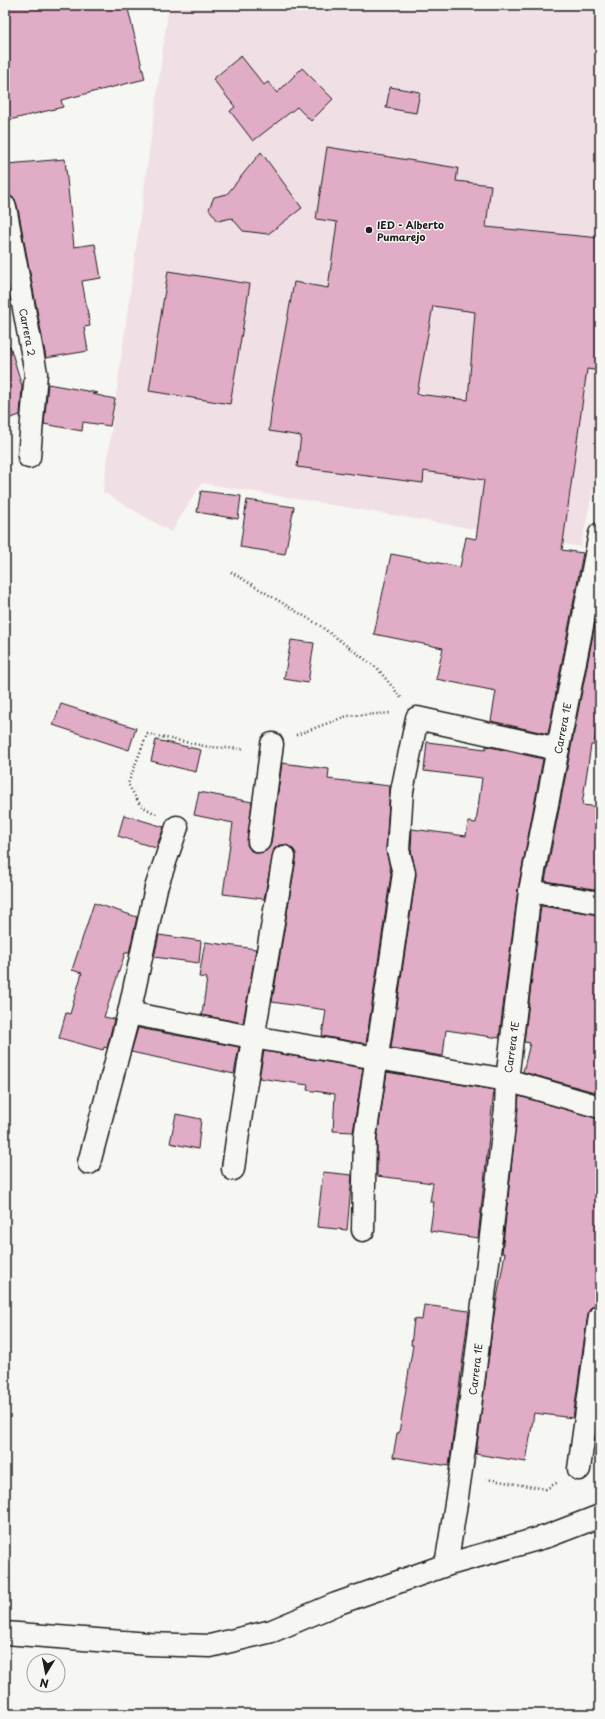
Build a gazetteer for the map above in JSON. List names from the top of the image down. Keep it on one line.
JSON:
{"streets":{"street":["Carrera 2","Carrera 1E"]},"places":["IED - Alberto Pumarejo"],"north":"bottom"}
